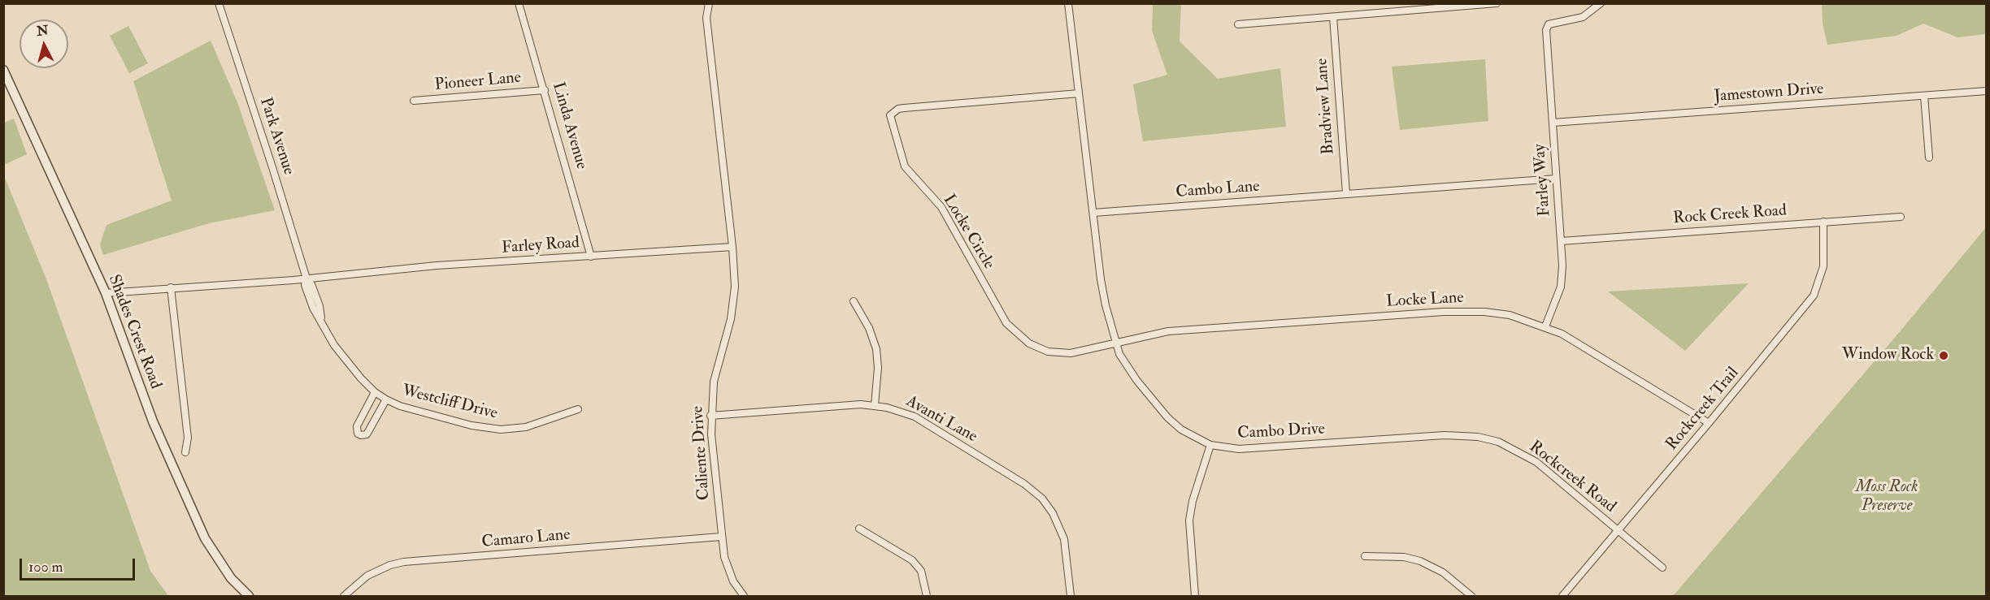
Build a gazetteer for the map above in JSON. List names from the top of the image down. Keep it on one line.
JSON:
{"streets":{"street":["Pioneer Lane","Jamestown Drive","Bradview Lane","Linda Avenue","Park Avenue","Farley Way","Cambo Lane","Rock Creek Road","Locke Circle","Farley Road","Locke Lane","Shades Crest Road","Westcliff Drive","Rockcreek Trail","Avanti Lane","Cambo Drive","Caliente Drive","Rockcreek Road","Camaro Lane"]},"crossings":[["Pioneer Lane","Linda Avenue"],["Jamestown Drive","Farley Way"],["Bradview Lane","Cambo Lane"],["Linda Avenue","Farley Road"],["Park Avenue","Farley Road"],["Park Avenue","Westcliff Drive"],["Farley Way","Cambo Lane"],["Farley Way","Rock Creek Road"],["Farley Way","Locke Lane"],["Cambo Lane","Cambo Drive"],["Rock Creek Road","Rockcreek Trail"],["Locke Circle","Locke Lane"],["Locke Circle","Cambo Drive"],["Farley Road","Shades Crest Road"],["Farley Road","Westcliff Drive"],["Farley Road","Caliente Drive"],["Locke Lane","Rockcreek Trail"],["Locke Lane","Cambo Drive"],["Rockcreek Trail","Rockcreek Road"],["Avanti Lane","Caliente Drive"],["Cambo Drive","Rockcreek Road"],["Caliente Drive","Camaro Lane"]],"parks":["Moss Rock Preserve"],"places":["Window Rock"],"scale_bar":"100 m","north":"top"}
